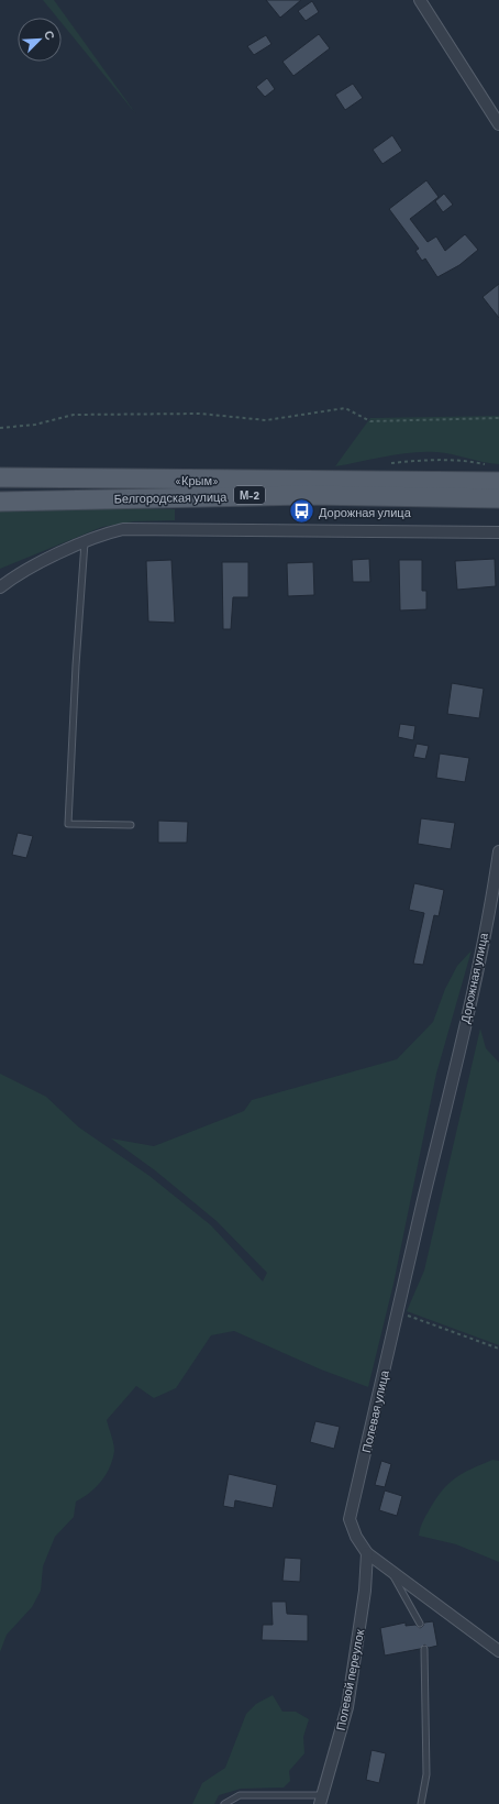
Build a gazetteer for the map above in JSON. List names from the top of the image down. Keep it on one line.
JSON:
{"streets":{"main road":["«Крым»","М-2","Белгородская улица"],"street":["Дорожная улица","Полевая улица","Полевой переулок"]},"crossings":[["Дорожная улица","Полевая улица"],["Полевая улица","Полевой переулок"]],"places":{"bus stop":["Дорожная улица"]},"north":"top right"}
